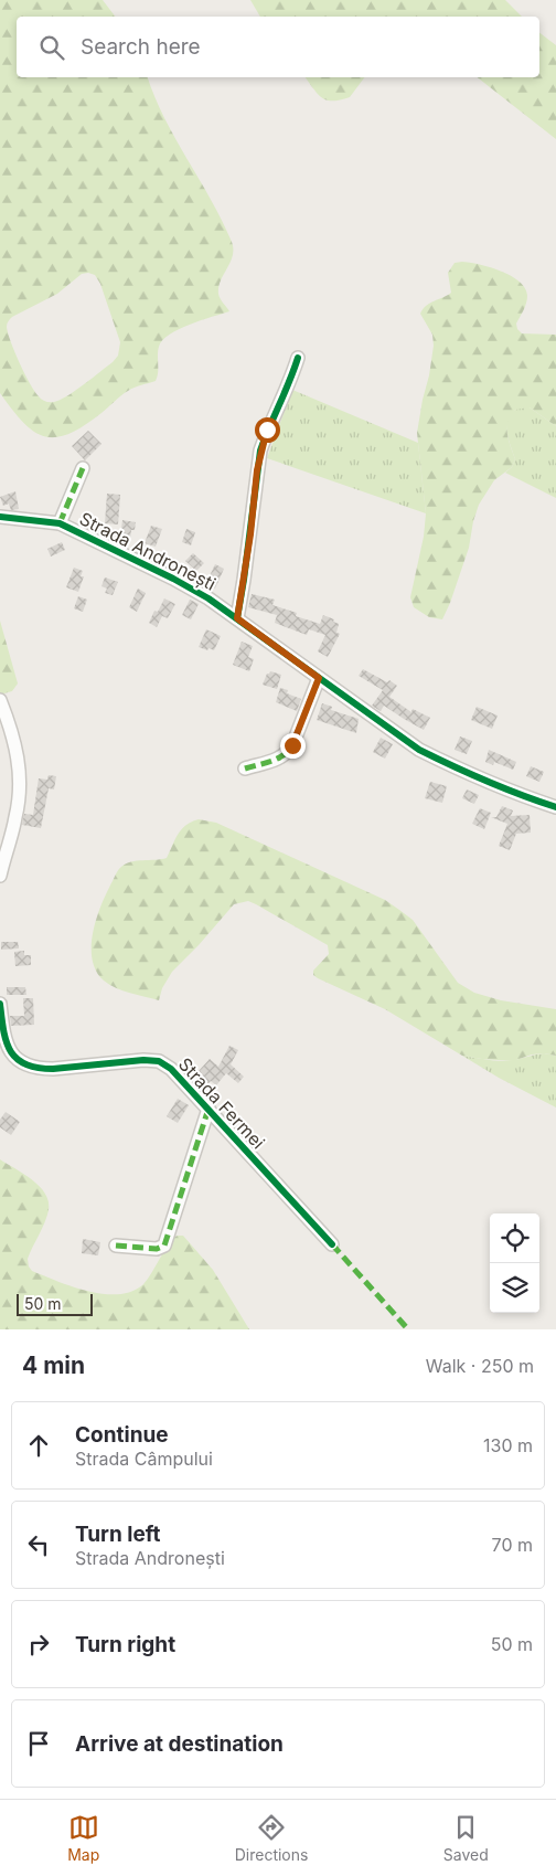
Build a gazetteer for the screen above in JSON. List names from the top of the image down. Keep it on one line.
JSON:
{"streets":{"street":["Strada Andronești","Strada Fermei"]},"scale_bar":"50 m","page":{"search":"Search here","scale":"50 m","heading":["4 min","Walk · 250 m"],"list":[["Continue","Strada Câmpului","130 m"],["Turn left","Strada Andronești","70 m"],["Turn right","50 m"],"Arrive at destination"],"nav":["Map","Directions","Saved"]}}
